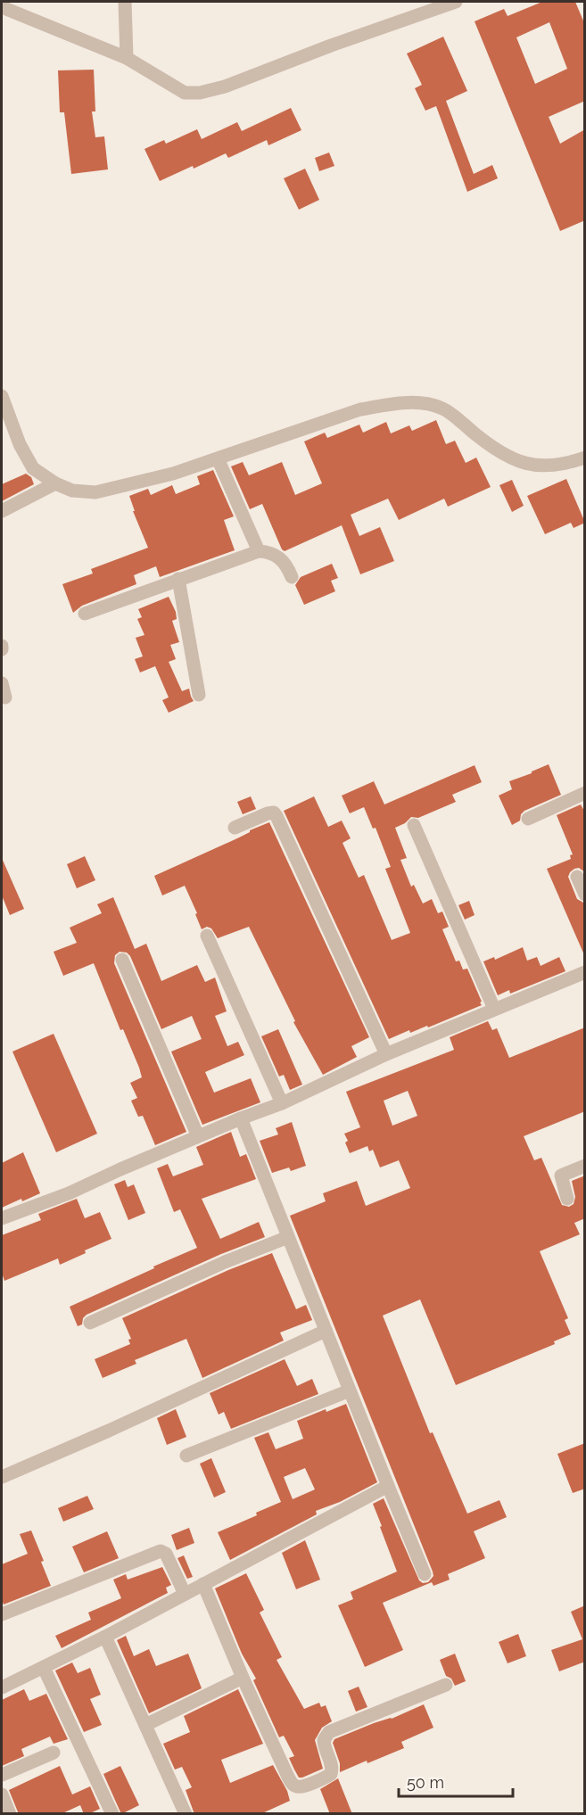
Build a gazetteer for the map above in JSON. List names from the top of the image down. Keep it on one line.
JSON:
{"scale_bar":"50 m"}
